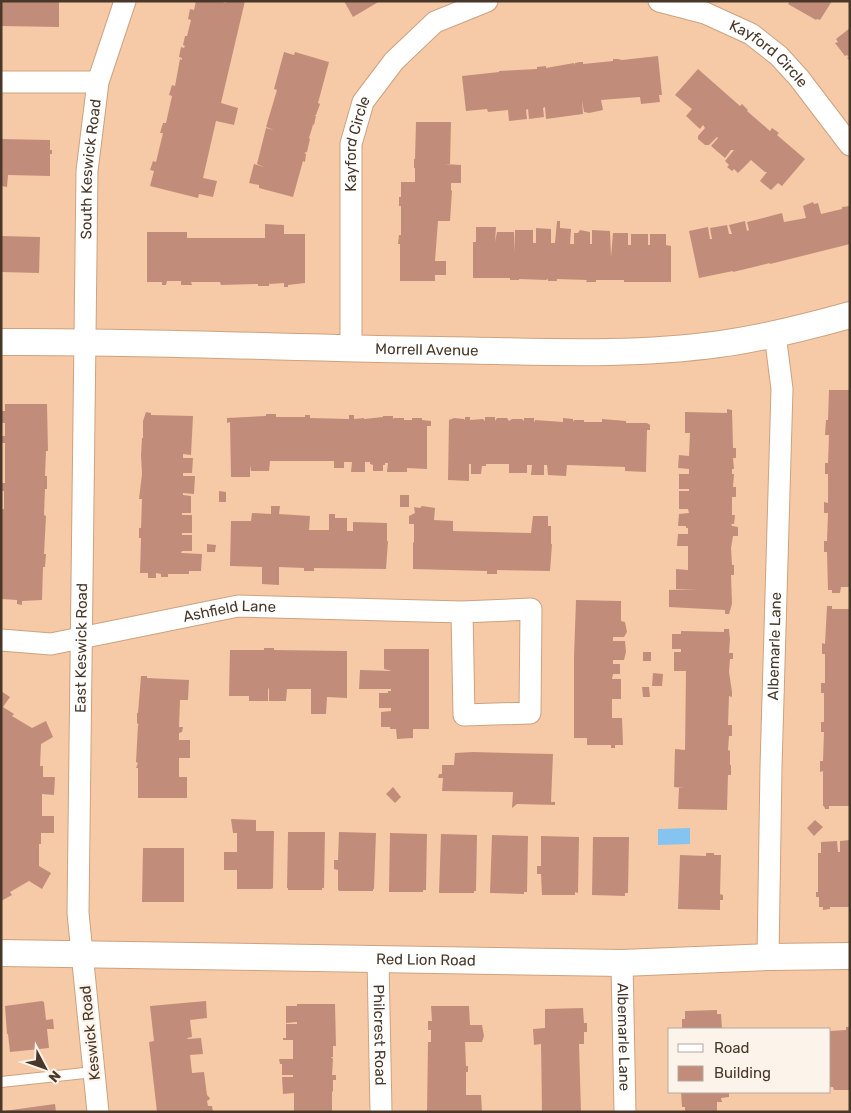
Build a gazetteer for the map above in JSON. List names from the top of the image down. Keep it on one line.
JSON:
{"streets":{"street":["Kayford Circle","South Keswick Road","Morrell Avenue","Ashfield Lane","Albemarle Lane","East Keswick Road","Red Lion Road","Keswick Road","Philcrest Road"]},"crossings":[["Kayford Circle","Morrell Avenue"],["South Keswick Road","Morrell Avenue"],["South Keswick Road","East Keswick Road"],["Morrell Avenue","Albemarle Lane"],["Morrell Avenue","East Keswick Road"],["Ashfield Lane","East Keswick Road"],["Albemarle Lane","Red Lion Road"],["East Keswick Road","Red Lion Road"],["East Keswick Road","Keswick Road"],["Red Lion Road","Keswick Road"],["Red Lion Road","Philcrest Road"]],"legend":["Road","Building"],"north":"bottom right"}
